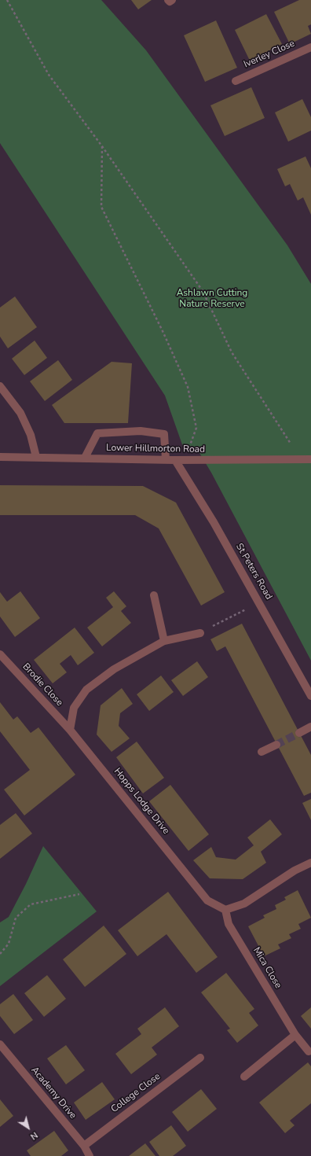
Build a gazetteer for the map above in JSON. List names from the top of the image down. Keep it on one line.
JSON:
{"streets":{"street":["Iverley Close","Lower Hillmorton Road","St Peters Road","Brodie Close","Hopps Lodge Drive","Mica Close","Academy Drive","College Close"]},"crossings":[["Lower Hillmorton Road","St Peters Road"],["Brodie Close","Hopps Lodge Drive"],["Hopps Lodge Drive","Mica Close"],["Academy Drive","College Close"]],"parks":["Ashlawn Cutting Nature Reserve"],"north":"bottom right"}
